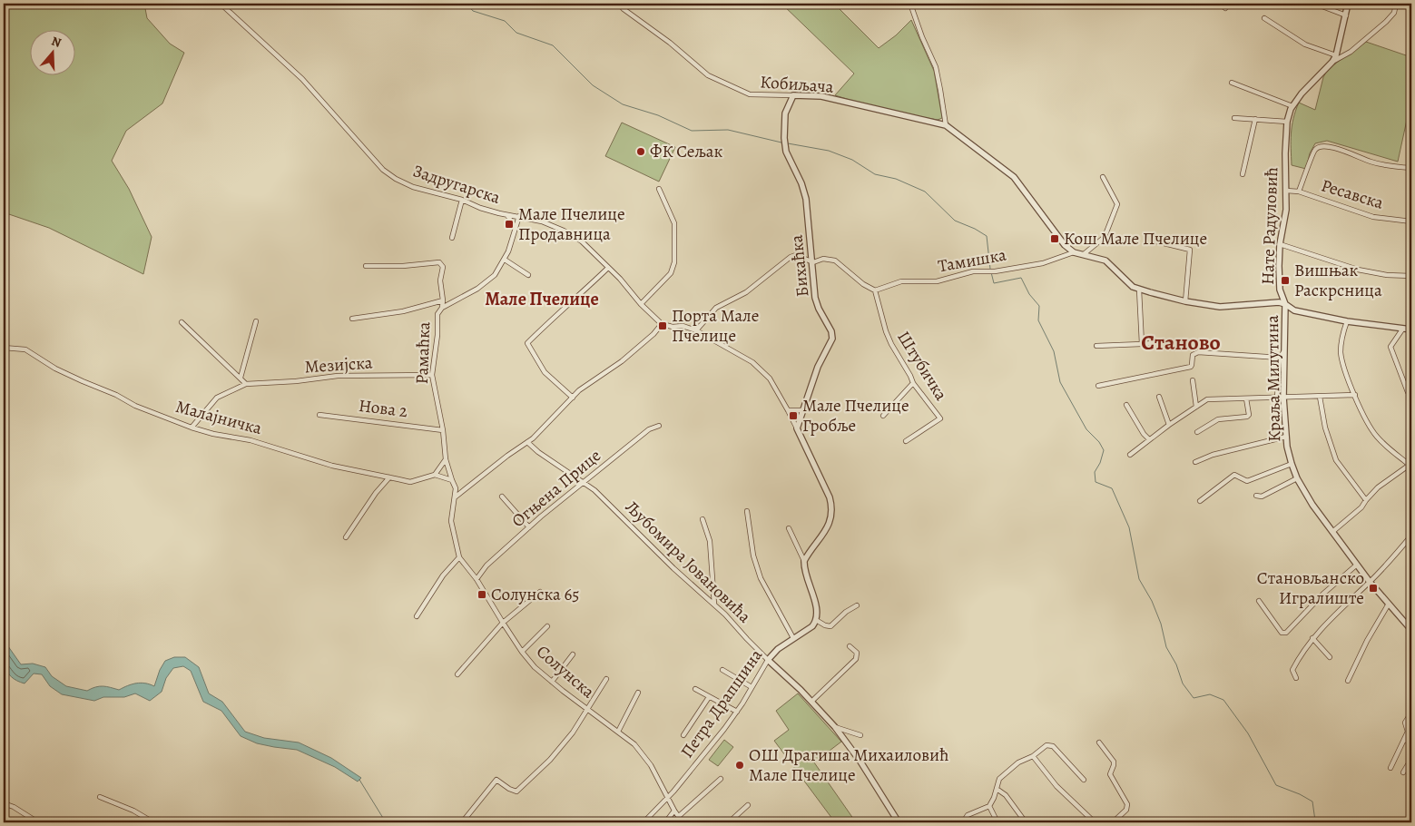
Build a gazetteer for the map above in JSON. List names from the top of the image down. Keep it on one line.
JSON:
{"streets":{"street":["Кобиљача","Задругарска","Ресавска","Нате Радуловић","Тамишка","Бихаћка","Рамаћка","Мезијска","Штубичка","Краља Милутина","Нова 2","Малајничка","Огњена Прице","Љубомира Јовановића","Солунска","Петра Драпшина"]},"crossings":[["Кобиљача","Бихаћка"],["Задругарска","Рамаћка"],["Ресавска","Нате Радуловић"],["Нате Радуловић","Краља Милутина"],["Тамишка","Штубичка"],["Рамаћка","Мезијска"],["Рамаћка","Нова 2"],["Рамаћка","Солунска"],["Мезијска","Малајничка"],["Огњена Прице","Љубомира Јовановића"],["Огњена Прице","Солунска"],["Љубомира Јовановића","Петра Драпшина"],["Солунска","Петра Драпшина"]],"districts":["Мале Пчелице","Станово"],"places":{"other":["ФК Сељак","ОШ Драгиша Михаиловић Мале Пчелице"],"transit":["Мале Пчелице Продавница","Кош Мале Пчелице","Вишњак Раскрсница","Порта Мале Пчелице","Мале Пчелице Гробље","Становљанско Игралиште","Солунска 65"]},"north":"top"}
